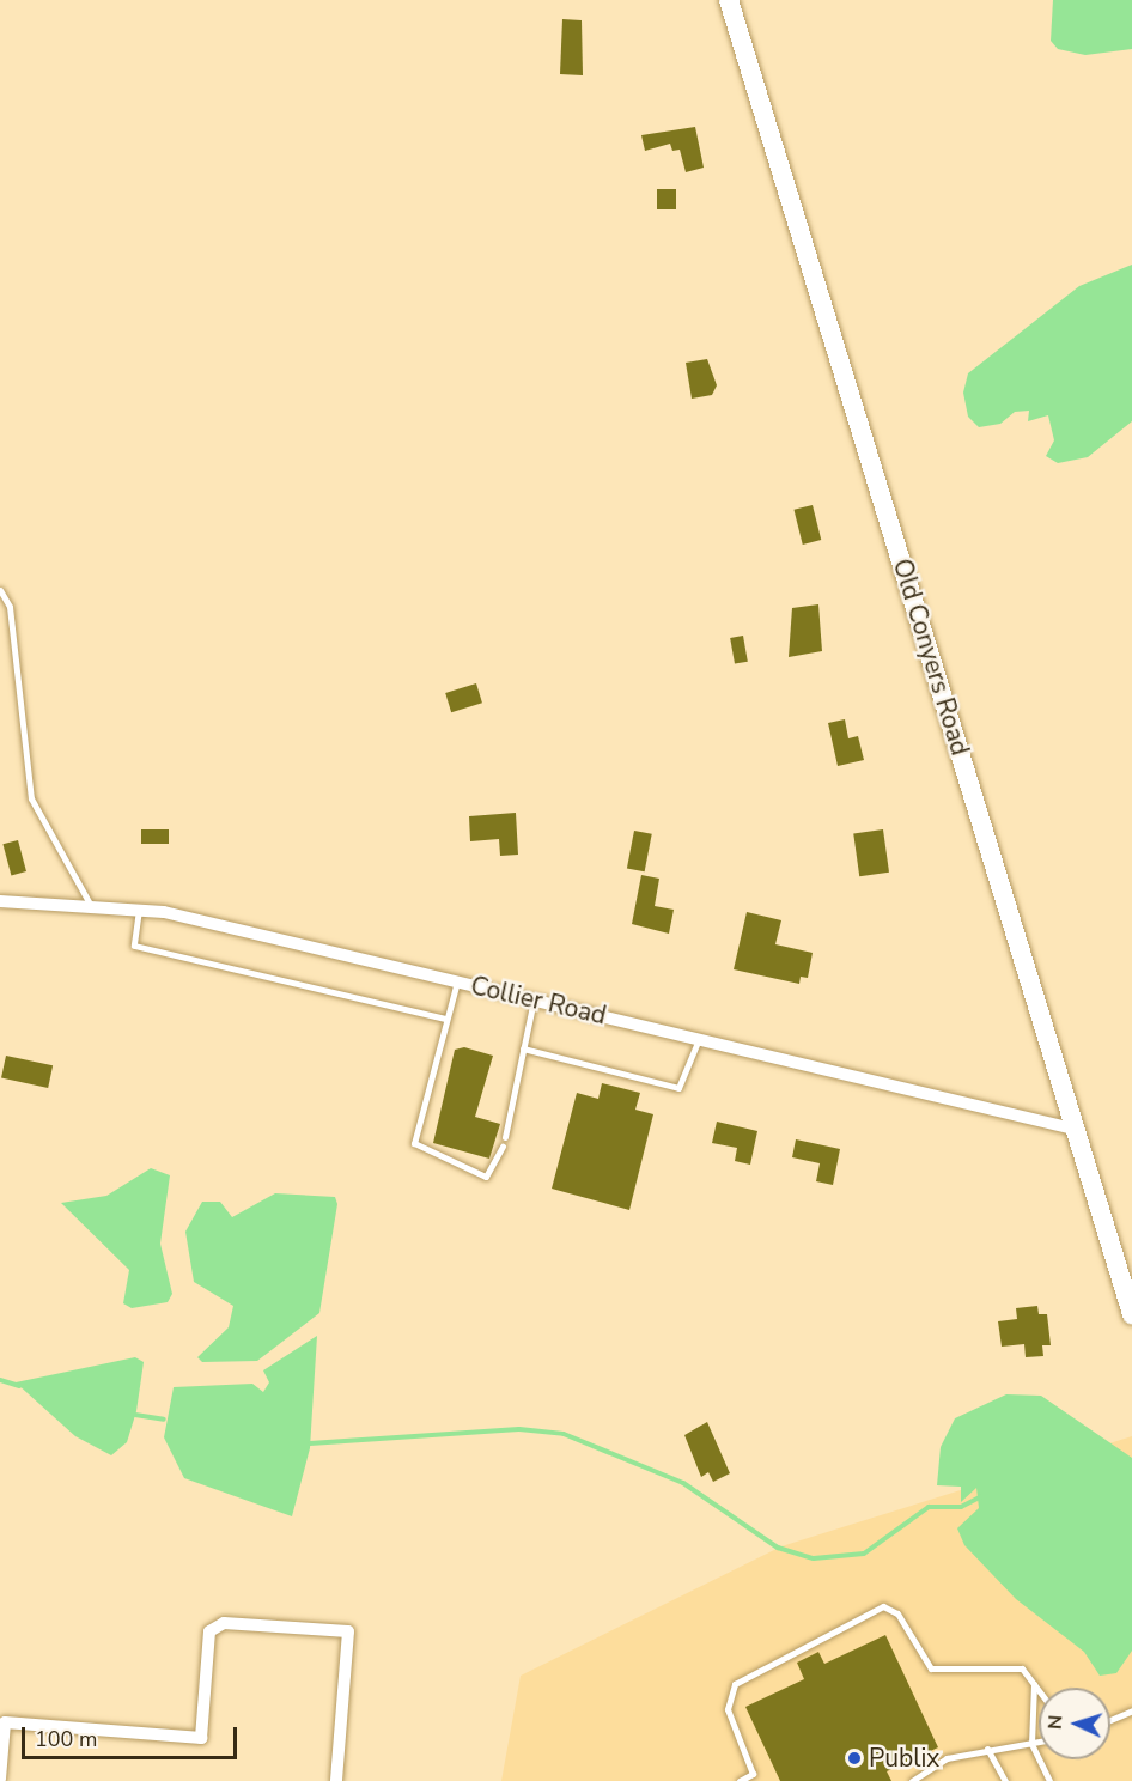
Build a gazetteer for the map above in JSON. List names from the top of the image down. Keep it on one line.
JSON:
{"streets":{"street":["Old Conyers Road","Collier Road"]},"crossings":[["Old Conyers Road","Collier Road"]],"places":["Publix"],"scale_bar":"100 m","north":"left"}
